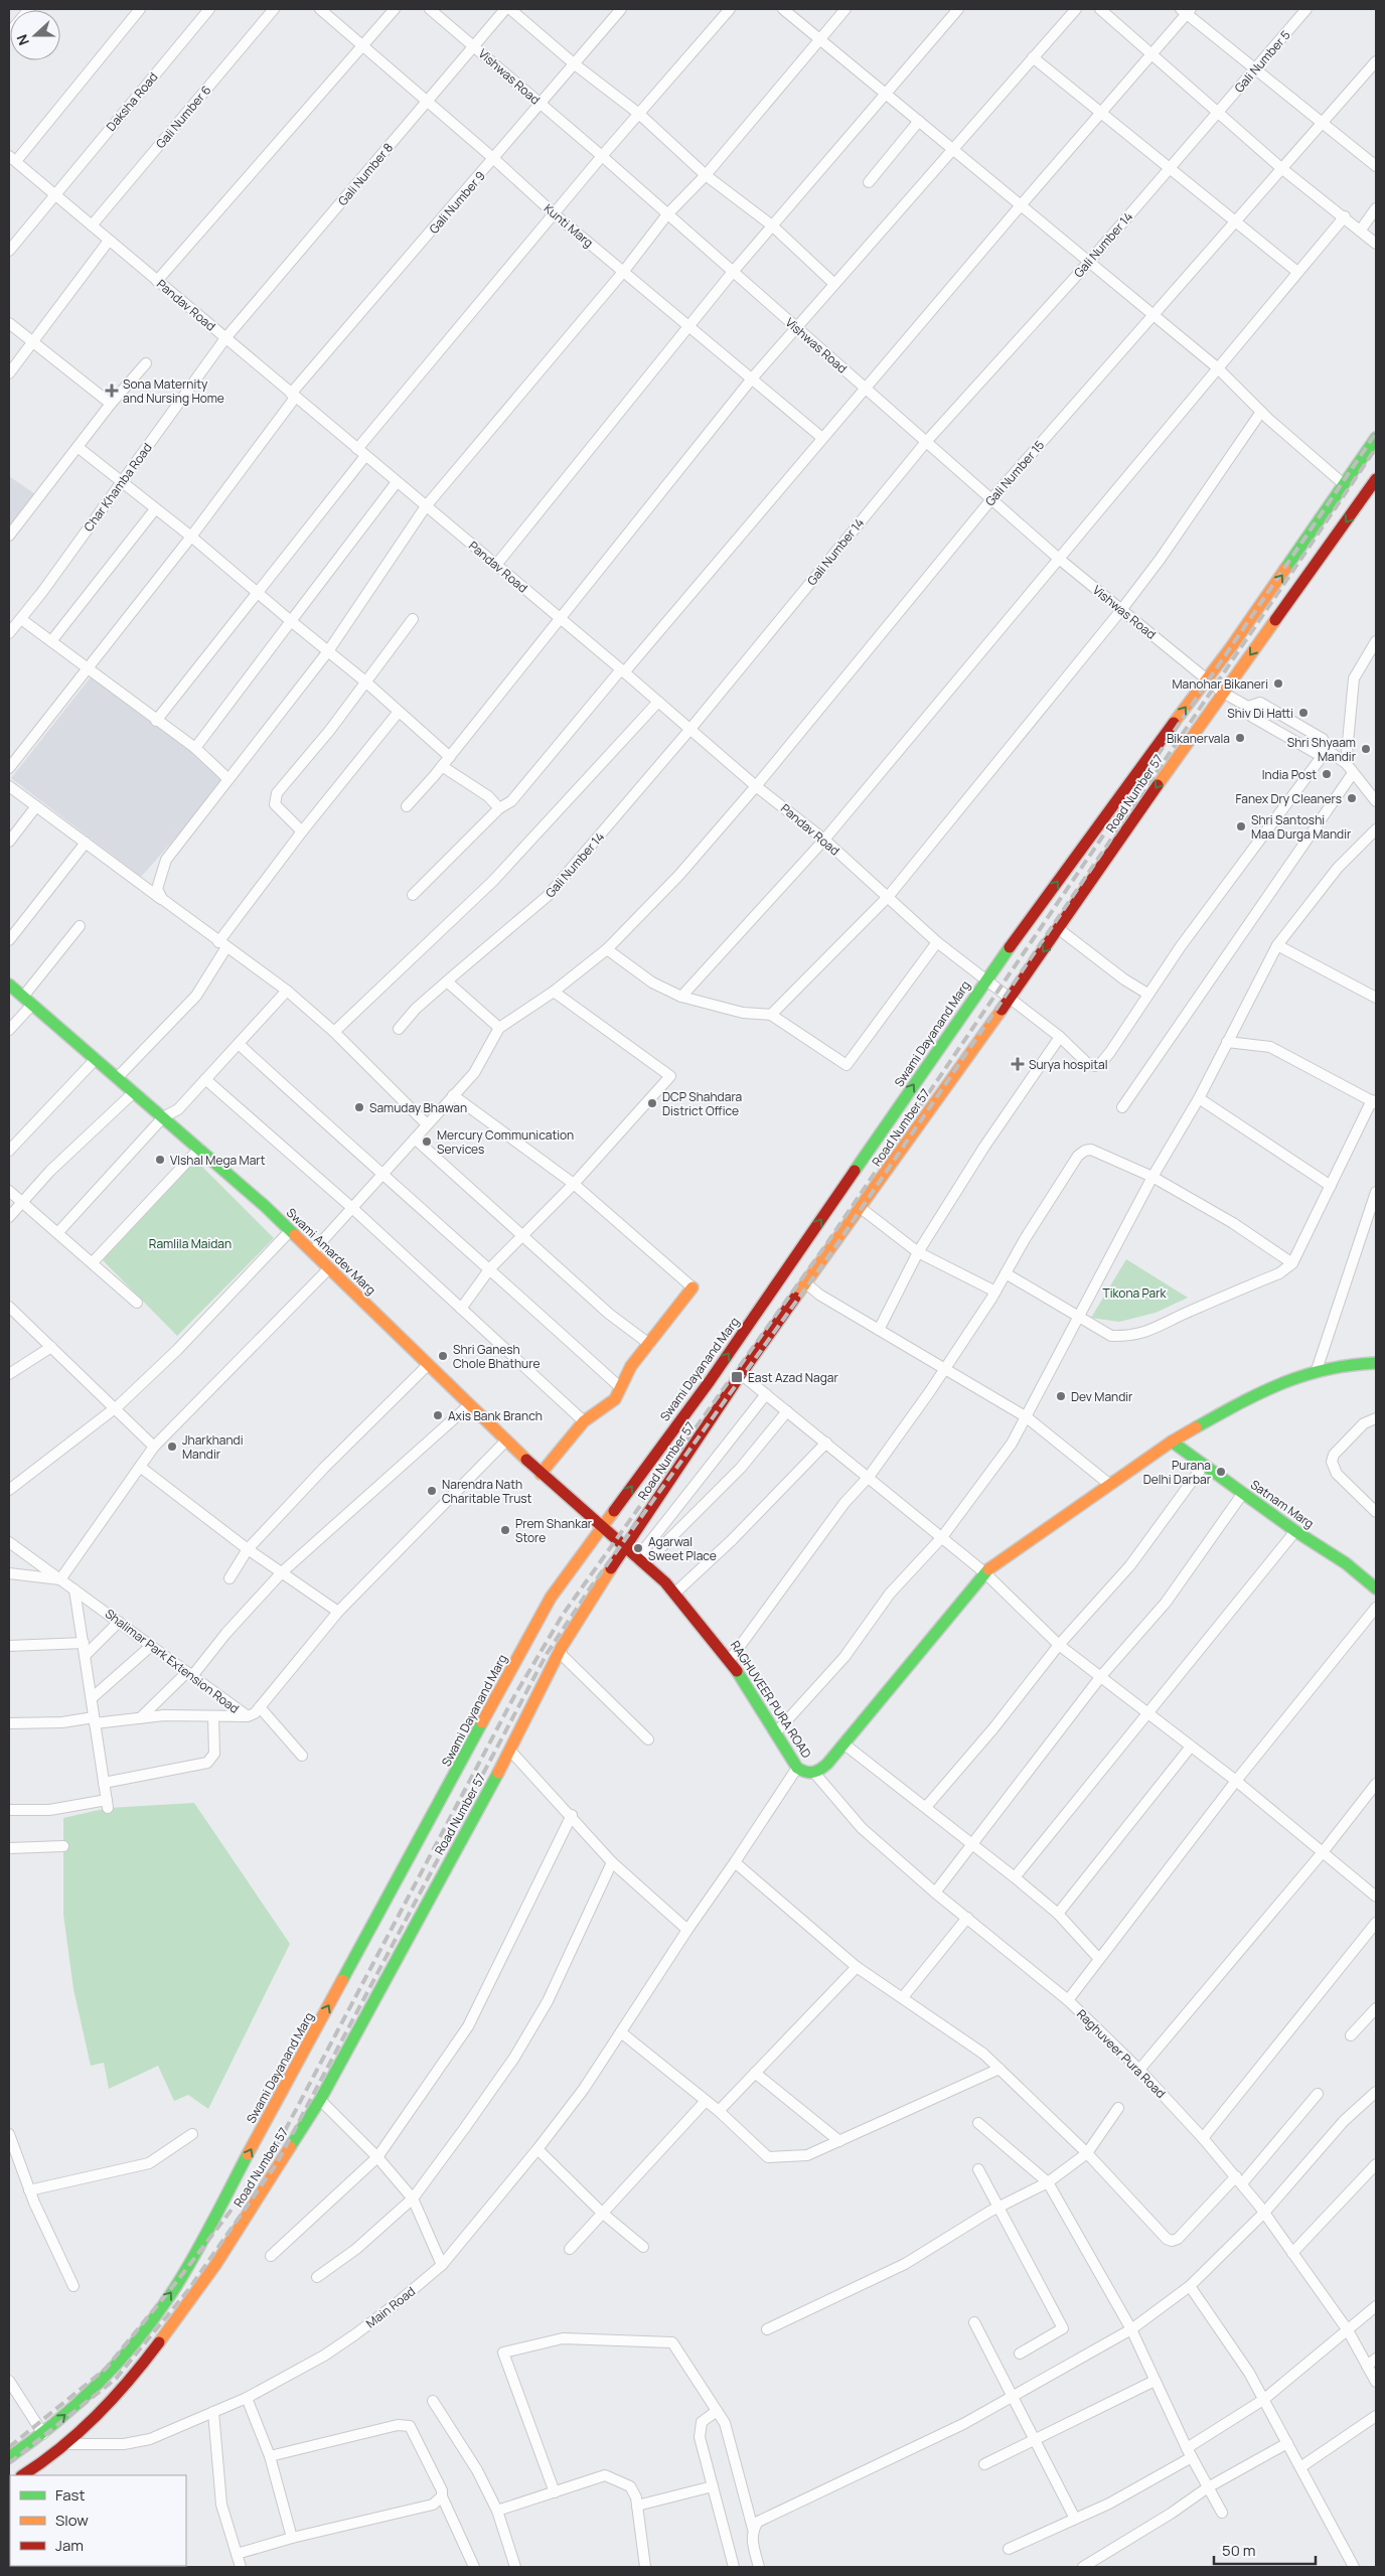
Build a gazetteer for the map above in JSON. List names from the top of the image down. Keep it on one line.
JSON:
{"streets":{"main road":["Road Number 57","Swami Dayanand Marg","Swami Amardev Marg","Satnam Marg","RAGHUVEER PURA ROAD"],"street":["Gali Number 5","Vishwas Road","Daksha Road","Gali Number 6","Gali Number 8","Gali Number 9","Kunti Marg","Gali Number 14","Pandav Road","Gali Number 15","Char Khamba Road","Shalimar Park Extension Road","Raghuveer Pura Road","Main Road"]},"crossings":[["Gali Number 5","Gali Number 14"],["Vishwas Road","Gali Number 8"],["Vishwas Road","Gali Number 9"],["Vishwas Road","Gali Number 14"],["Vishwas Road","Gali Number 15"],["Vishwas Road","Road Number 57"],["Daksha Road","Pandav Road"],["Gali Number 6","Pandav Road"],["Gali Number 8","Kunti Marg"],["Gali Number 8","Pandav Road"],["Gali Number 8","Char Khamba Road"],["Gali Number 9","Kunti Marg"],["Gali Number 9","Pandav Road"],["Gali Number 14","Pandav Road"],["Pandav Road","Gali Number 15"],["Pandav Road","Char Khamba Road"],["Pandav Road","Road Number 57"],["Pandav Road","Swami Dayanand Marg"],["Road Number 57","Swami Dayanand Marg"],["Road Number 57","Swami Amardev Marg"],["Road Number 57","RAGHUVEER PURA ROAD"],["Road Number 57","Main Road"],["Swami Dayanand Marg","Swami Amardev Marg"],["Swami Amardev Marg","Shalimar Park Extension Road"],["Swami Amardev Marg","RAGHUVEER PURA ROAD"],["RAGHUVEER PURA ROAD","Raghuveer Pura Road"],["RAGHUVEER PURA ROAD","Main Road"]],"one_way":["Swami Dayanand Marg"],"parks":["Ramlila Maidan","Tikona Park"],"places":{"health":["Sona Maternity and Nursing Home","Surya hospital"],"other":["Manohar Bikaneri","Shiv Di Hatti","Bikanervala","Shri Shyaam Mandir","India Post","Fanex Dry Cleaners","Shri Santoshi Maa Durga Mandir","DCP Shahdara District Office","Samuday Bhawan","Mercury Communication Services","VIshal Mega Mart","Shri Ganesh Chole Bhathure","Dev Mandir","Axis Bank Branch","Jharkhandi Mandir","Purana Delhi Darbar","Narendra Nath Charitable Trust","Prem Shankar Store","Agarwal Sweet Place"],"transit":["East Azad Nagar"]},"legend":["Fast","Slow","Jam"],"scale_bar":"50 m","north":"left"}
